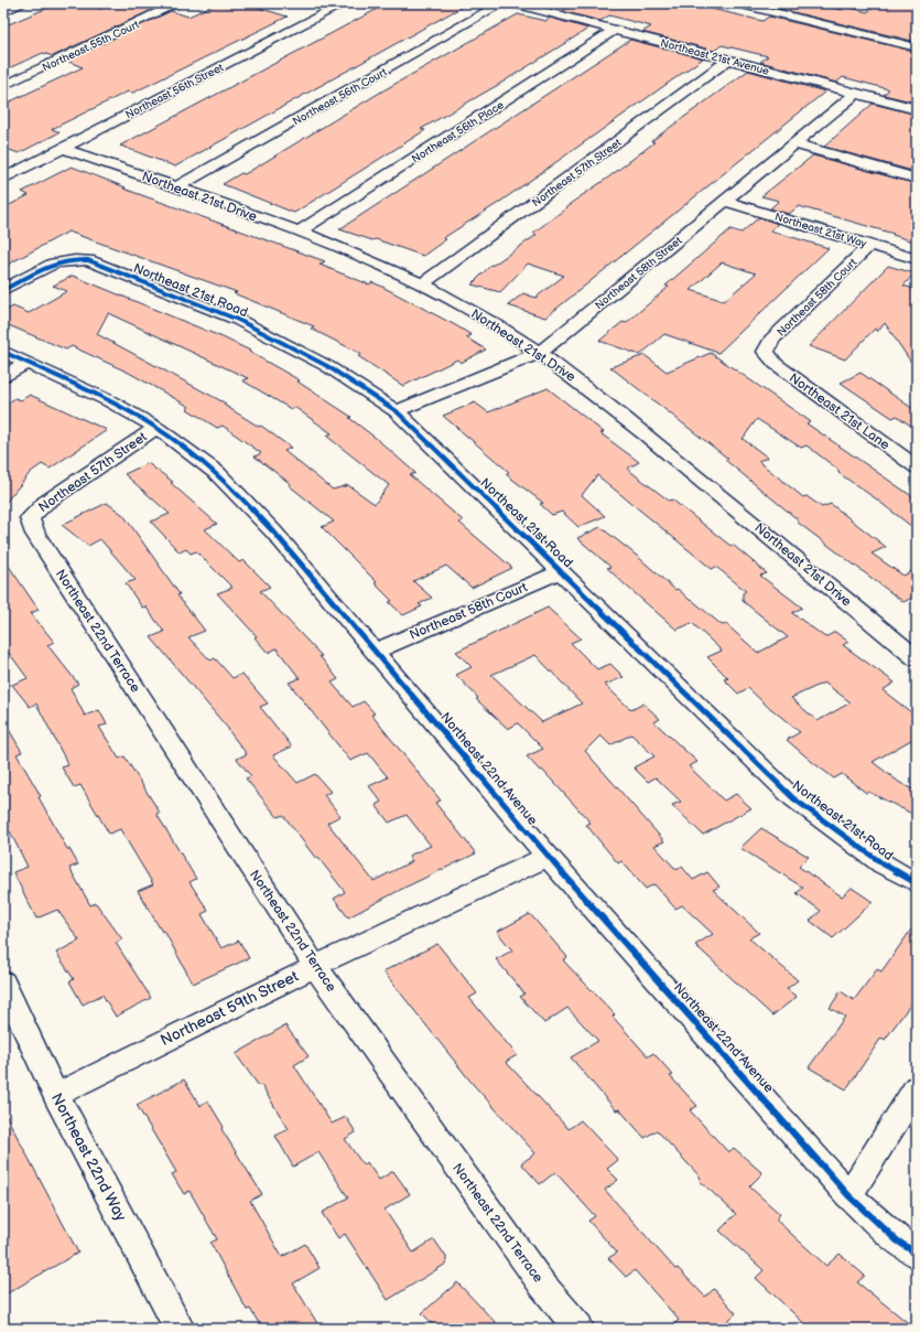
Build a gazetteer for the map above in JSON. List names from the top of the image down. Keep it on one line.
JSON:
{"streets":{"street":["Northeast 55th Court","Northeast 21st Avenue","Northeast 56th Street","Northeast 56th Court","Northeast 56th Place","Northeast 57th Street","Northeast 21st Drive","Northeast 21st Way","Northeast 58th Street","Northeast 21st Road","Northeast 58th Court","Northeast 21st Lane","Northeast 22nd Terrace","Northeast 22nd Avenue","Northeast 59th Street","Northeast 22nd Way"]},"crossings":[["Northeast 21st Avenue","Northeast 56th Place"],["Northeast 21st Avenue","Northeast 57th Street"],["Northeast 21st Avenue","Northeast 58th Street"],["Northeast 56th Street","Northeast 21st Drive"],["Northeast 56th Court","Northeast 21st Drive"],["Northeast 56th Place","Northeast 21st Drive"],["Northeast 57th Street","Northeast 21st Drive"],["Northeast 57th Street","Northeast 22nd Terrace"],["Northeast 57th Street","Northeast 22nd Avenue"],["Northeast 21st Drive","Northeast 58th Street"],["Northeast 21st Way","Northeast 58th Street"],["Northeast 21st Way","Northeast 58th Court"],["Northeast 58th Street","Northeast 21st Road"],["Northeast 21st Road","Northeast 58th Court"],["Northeast 58th Court","Northeast 21st Lane"],["Northeast 58th Court","Northeast 22nd Avenue"],["Northeast 22nd Terrace","Northeast 59th Street"],["Northeast 22nd Avenue","Northeast 59th Street"],["Northeast 59th Street","Northeast 22nd Way"]]}
